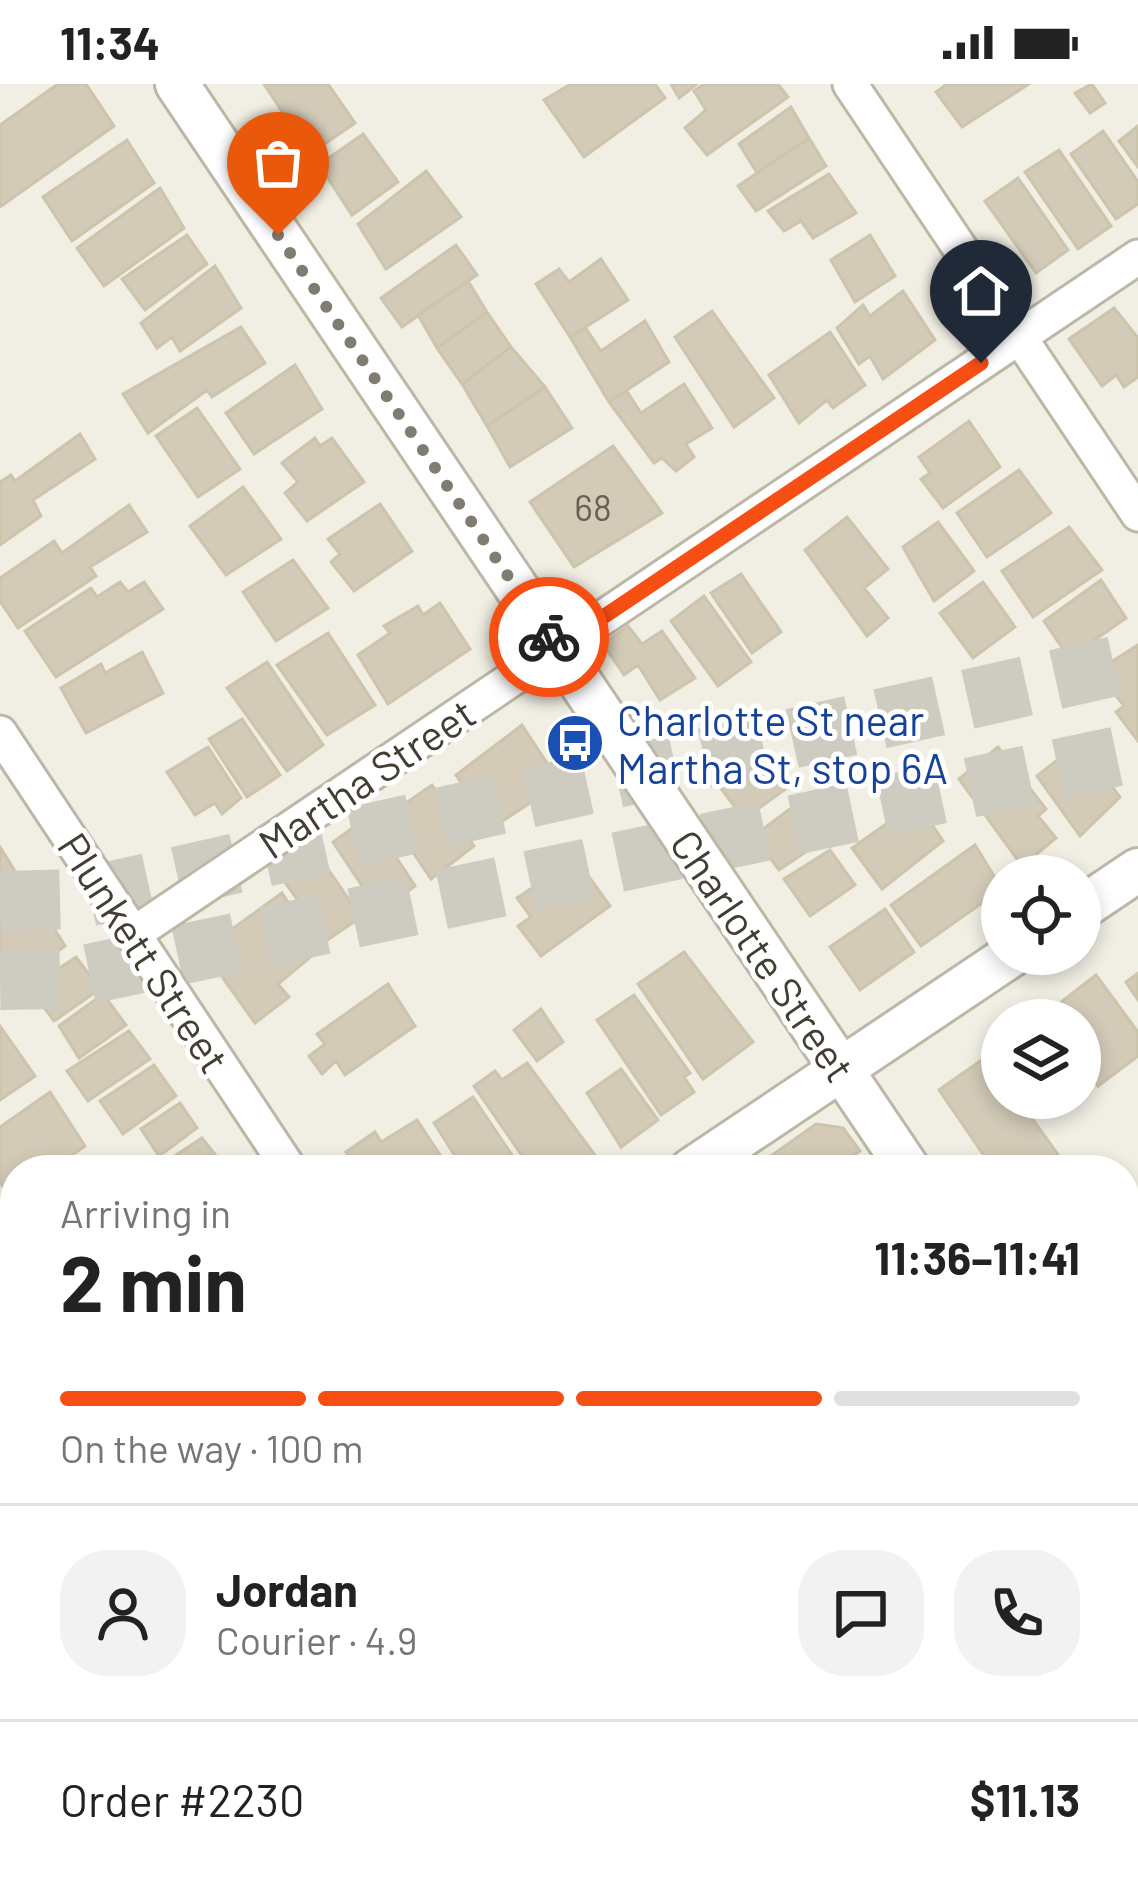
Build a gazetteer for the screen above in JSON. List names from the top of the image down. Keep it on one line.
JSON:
{"streets":{"street":["Martha Street","Plunkett Street","Charlotte Street"]},"crossings":[["Martha Street","Plunkett Street"],["Martha Street","Charlotte Street"]],"places":{"bus stop":["Charlotte St near Martha St, stop 6A"]},"house_numbers":["68"],"page":{"status":"11:34","heading":["2 min","Arriving in","11:36–11:41"],"panel":["Jordan","Courier · 4.9","Order #2230","$11.13"],"bar":"On the way · 100 m"}}
